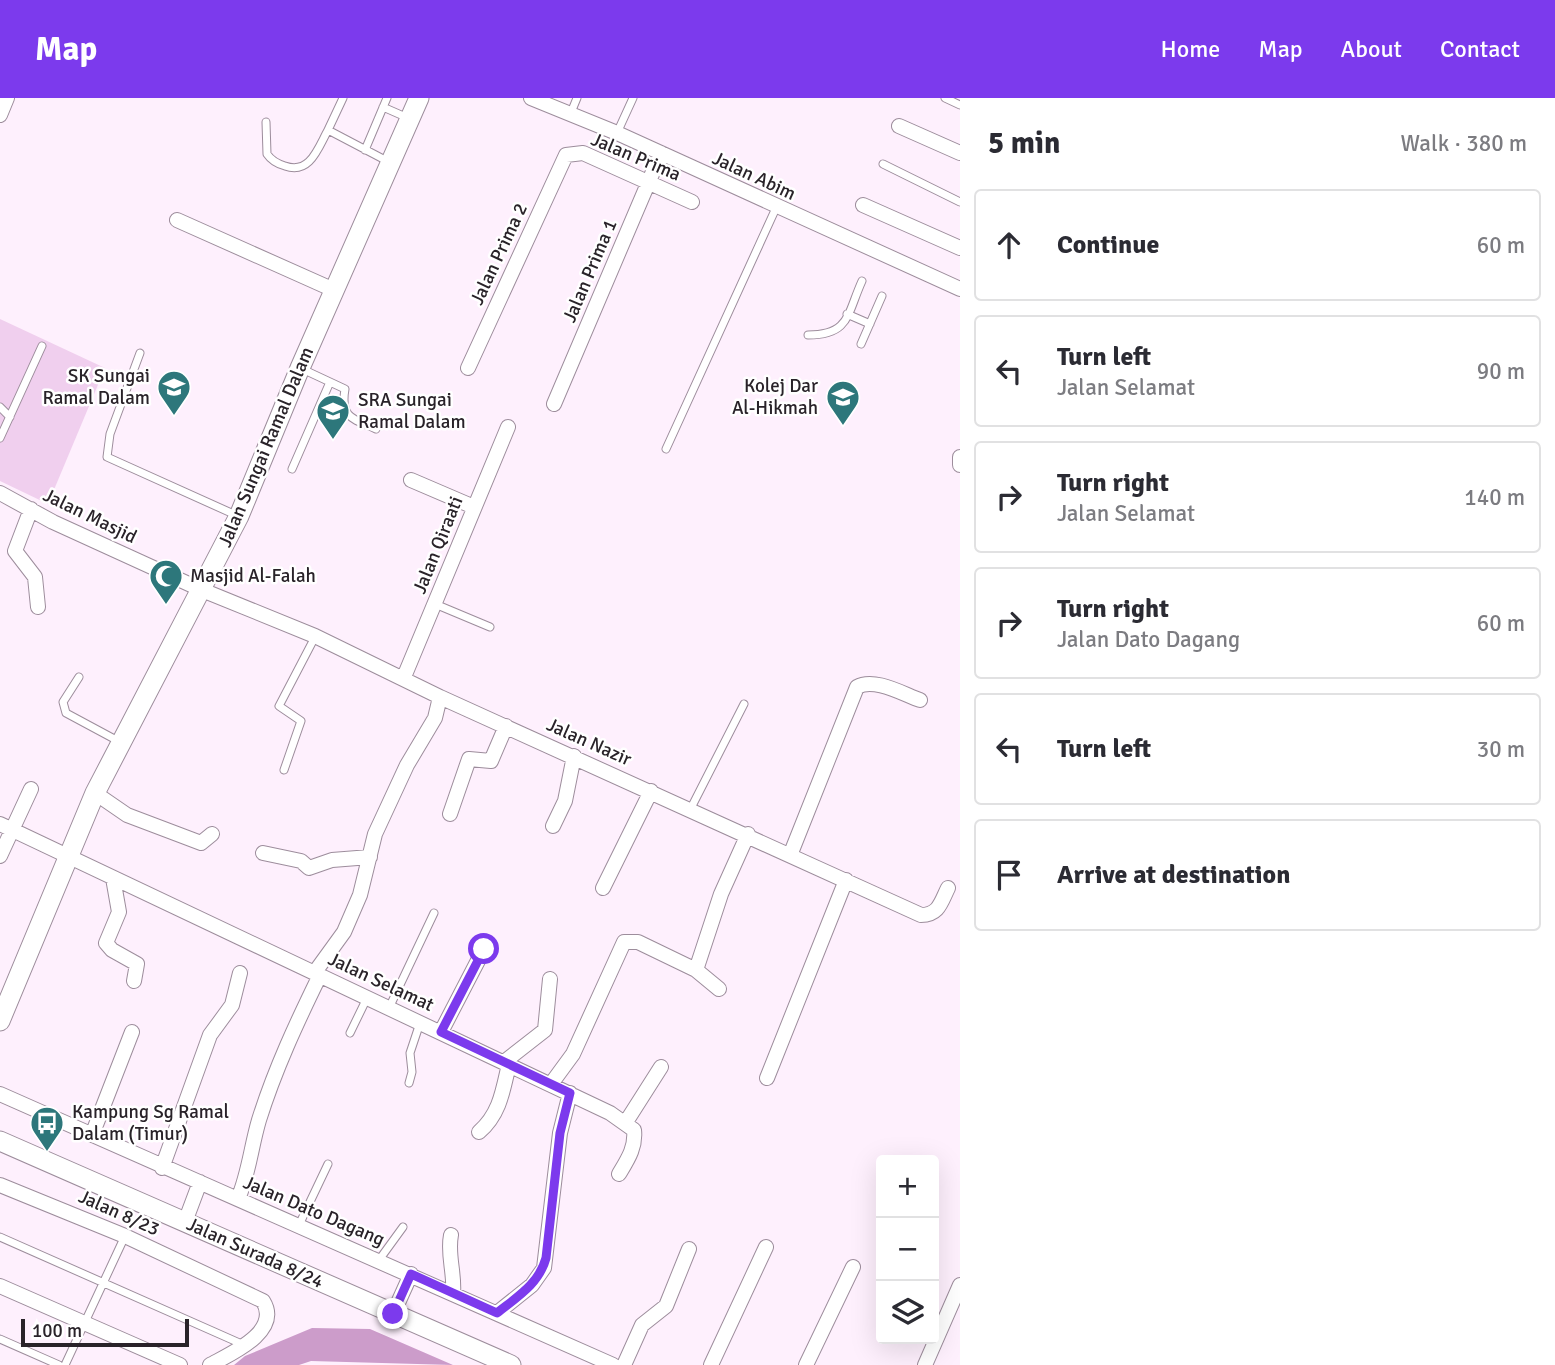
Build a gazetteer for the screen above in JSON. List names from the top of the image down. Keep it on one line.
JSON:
{"streets":{"street":["Jalan Prima","Jalan Abim","Jalan Prima 2","Jalan Prima 1","Jalan Sungai Ramal Dalam","Jalan Masjid","Jalan Qiraati","Jalan Nazir","Jalan Selamat","Jalan Dato Dagang","Jalan 8/23","Jalan Surada 8/24"]},"crossings":[["Jalan Prima","Jalan Prima 2"],["Jalan Prima","Jalan Prima 1"],["Jalan Abim","Jalan Prima 1"],["Jalan Sungai Ramal Dalam","Jalan Masjid"],["Jalan Sungai Ramal Dalam","Jalan Nazir"],["Jalan Sungai Ramal Dalam","Jalan Selamat"],["Jalan Masjid","Jalan Nazir"],["Jalan Qiraati","Jalan Nazir"]],"places":{"school or university":["SK Sungai Ramal Dalam","Kolej Dar Al-Hikmah","SRA Sungai Ramal Dalam"],"mosque":["Masjid Al-Falah"],"bus stop":["Kampung Sg Ramal Dalam (Timur)"]},"scale_bar":"100 m","page":{"header":"Map","nav":["Home","Map","About","Contact"],"heading":["5 min","Walk · 380 m"],"list":[["Continue","60 m"],["Turn left","Jalan Selamat","90 m"],["Turn right","Jalan Selamat","140 m"],["Turn right","Jalan Dato Dagang","60 m"],["Turn left","30 m"],"Arrive at destination"],"map_buttons":["+","−"],"scale":"100 m"}}
